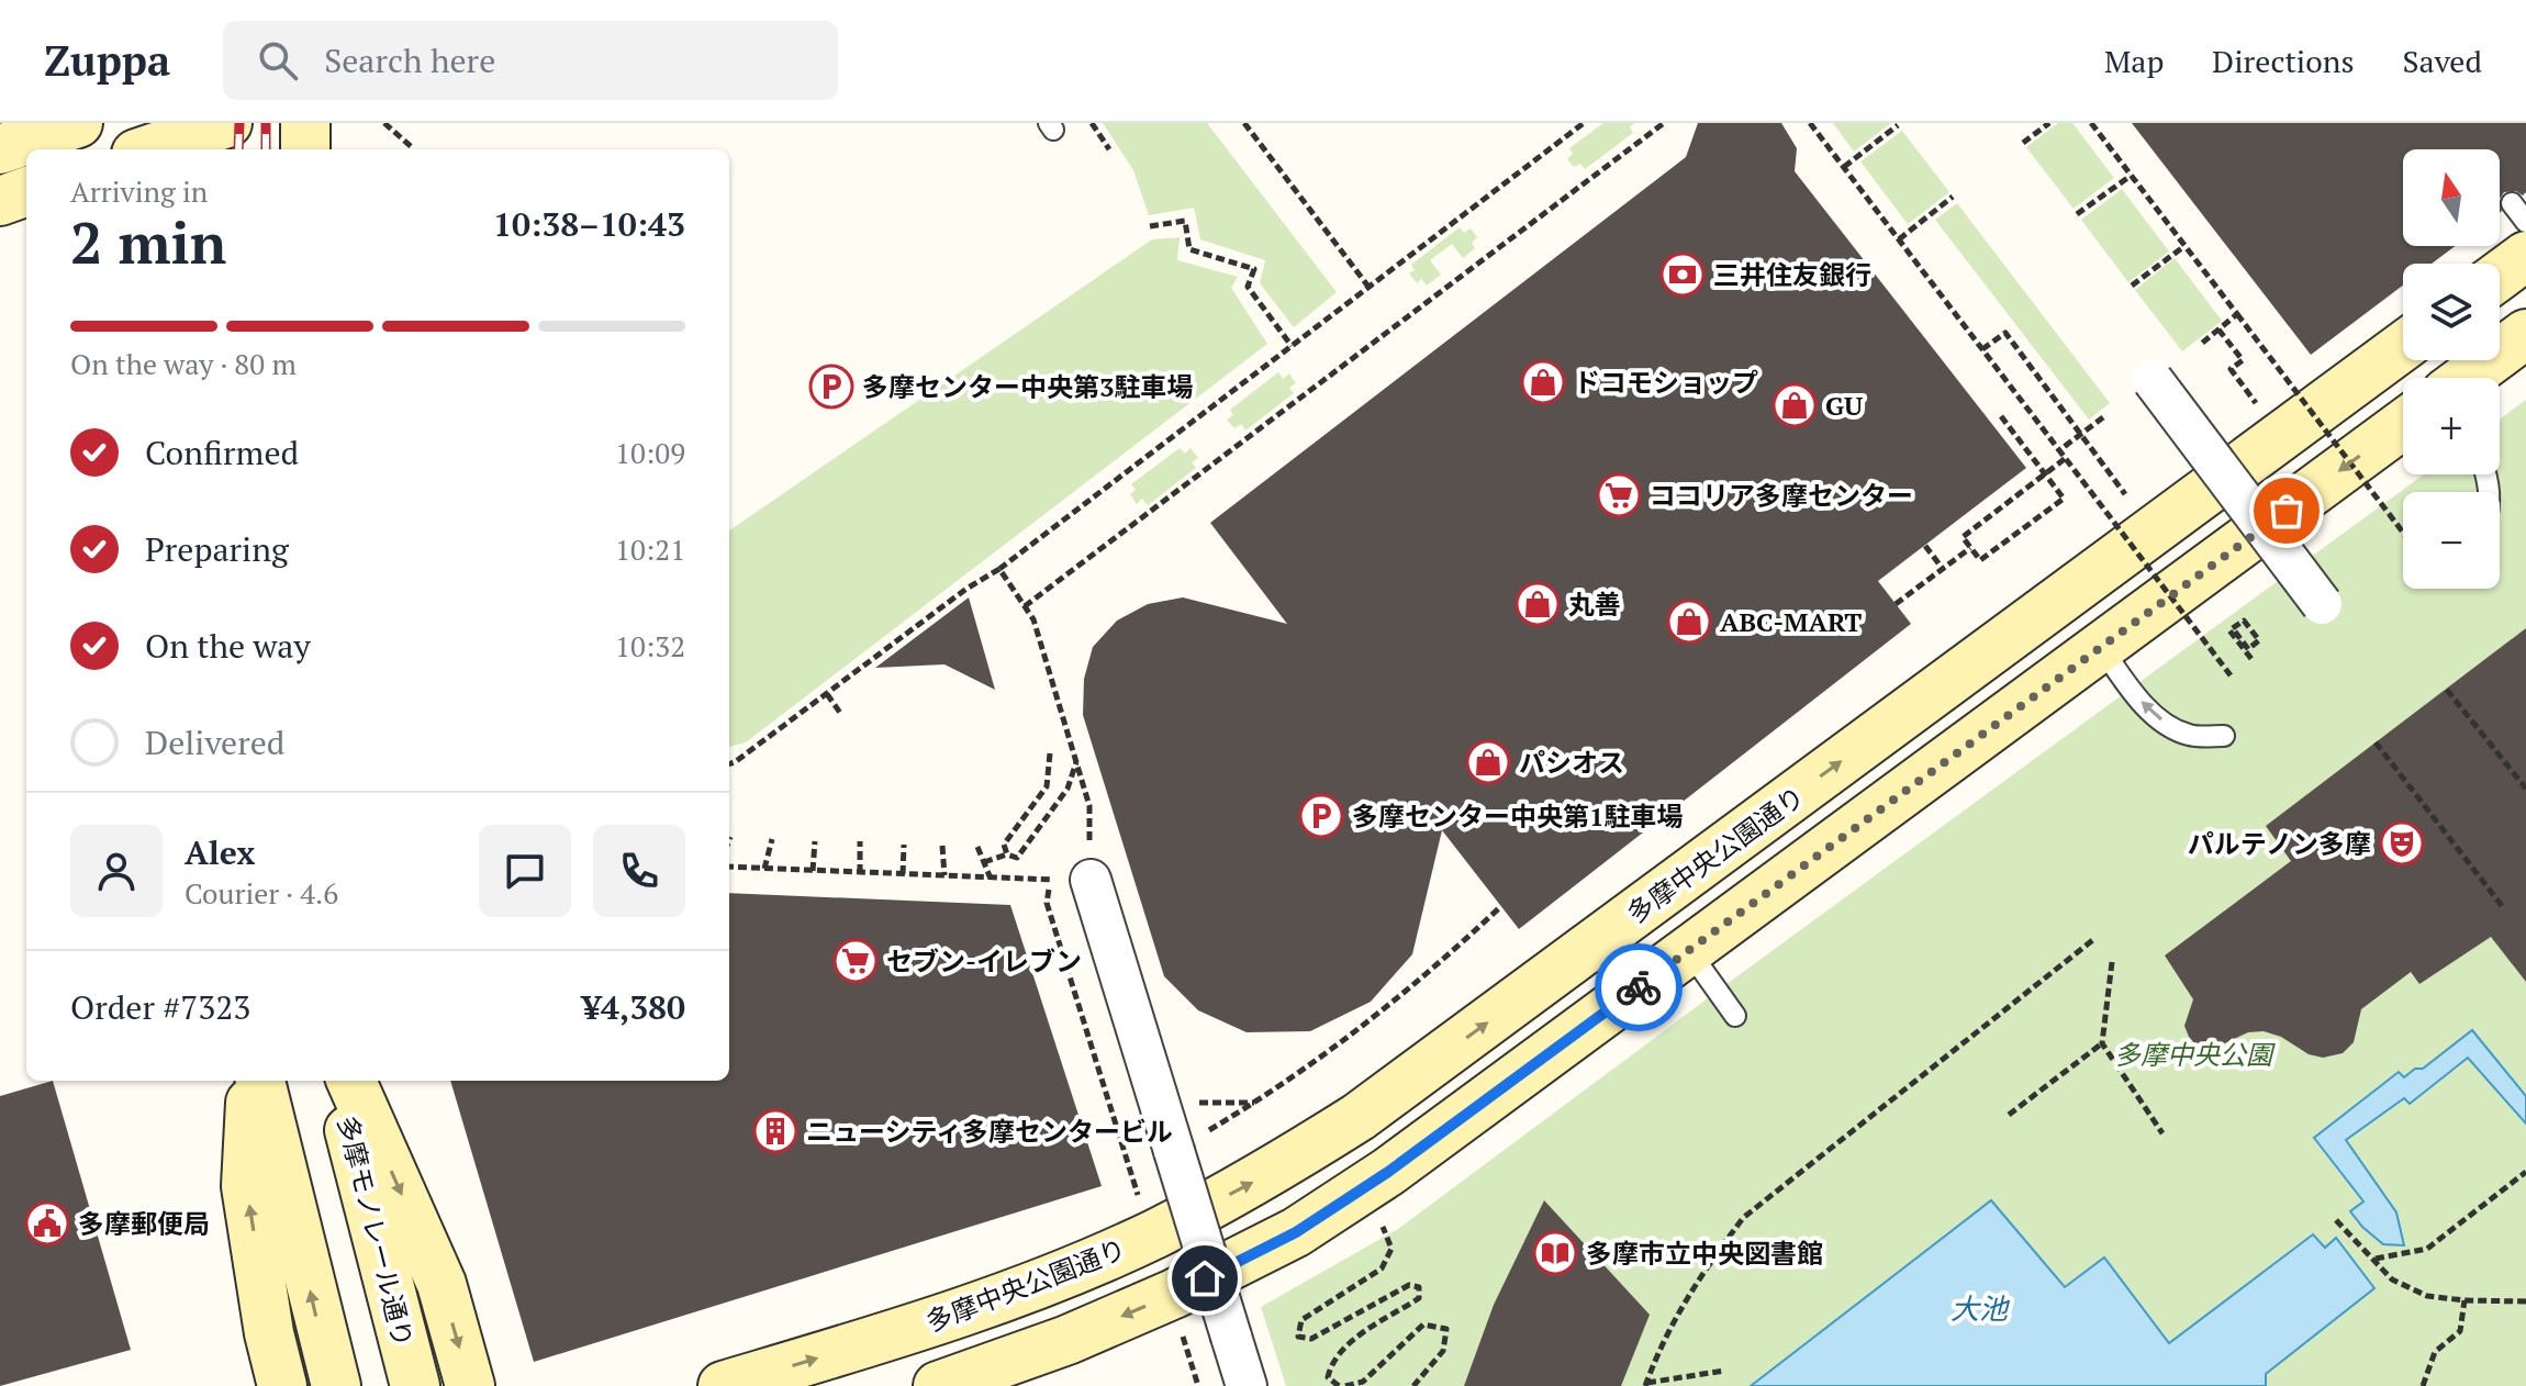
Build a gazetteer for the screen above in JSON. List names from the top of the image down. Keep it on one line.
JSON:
{"streets":{"street":["多摩中央公園通り","多摩モノレール通り"]},"water":["大池"],"parks":["多摩中央公園"],"places":{"bank":["三井住友銀行"],"shop":["ドコモショップ","GU","丸善","ABC-MART","パシオス"],"parking":["多摩センター中央第3駐車場","多摩センター中央第1駐車場"],"supermarket":["ココリア多摩センター","セブン-イレブン"],"theatre":["パルテノン多摩"],"building":["ニューシティ多摩センタービル"],"public building":["多摩郵便局"],"library":["多摩市立中央図書館"]},"north":"top","page":{"header":"Zuppa","search":"Search here","nav":["Map","Directions","Saved"],"map_buttons":["+","−"],"heading":["2 min","Arriving in","10:38–10:43"],"panel":["Alex","Courier · 4.6","Order #7323","¥4,380"],"bar":"On the way · 80 m","list":[["Confirmed","10:09"],["Preparing","10:21"],["On the way","10:32"],"Delivered"]}}
